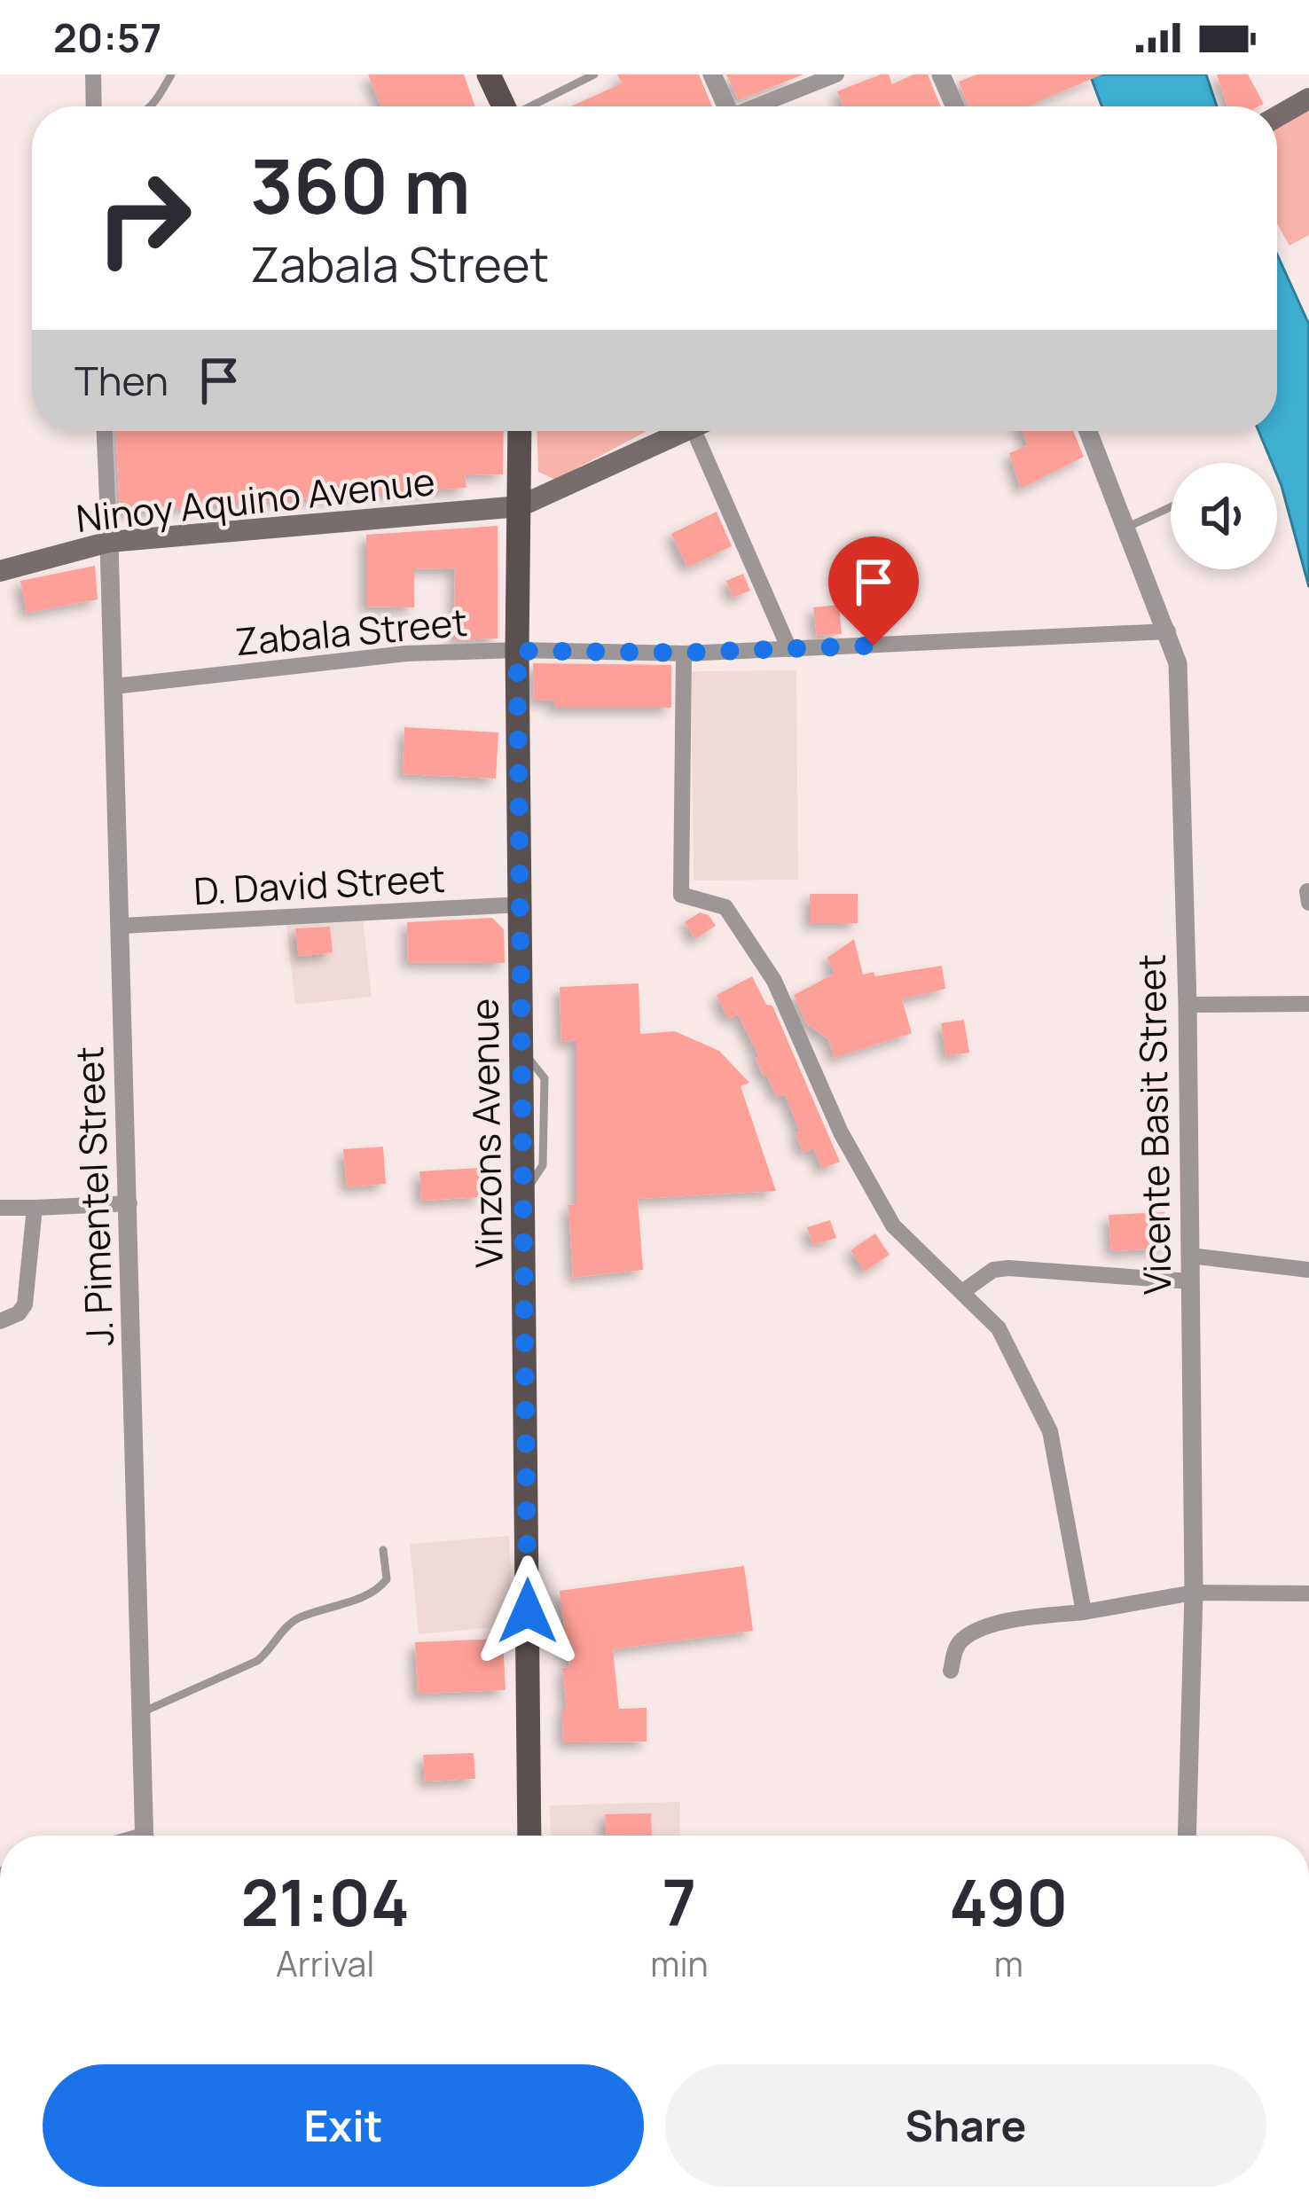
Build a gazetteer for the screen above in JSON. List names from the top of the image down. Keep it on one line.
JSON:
{"streets":{"main road":["Ninoy Aquino Avenue","Vinzons Avenue"],"street":["Zabala Street","D. David Street","Vicente Basit Street","J. Pimentel Street"]},"crossings":[["Ninoy Aquino Avenue","Vinzons Avenue"],["Ninoy Aquino Avenue","J. Pimentel Street"],["Zabala Street","Vicente Basit Street"],["Zabala Street","Vinzons Avenue"],["Zabala Street","J. Pimentel Street"],["D. David Street","Vinzons Avenue"],["D. David Street","J. Pimentel Street"]],"page":{"status":"20:57","turn":["360 m","Zabala Street"],"then":"Then","eta":["21:04","Arrival","7","min","490","m"],"buttons":["Exit","Share"]}}
